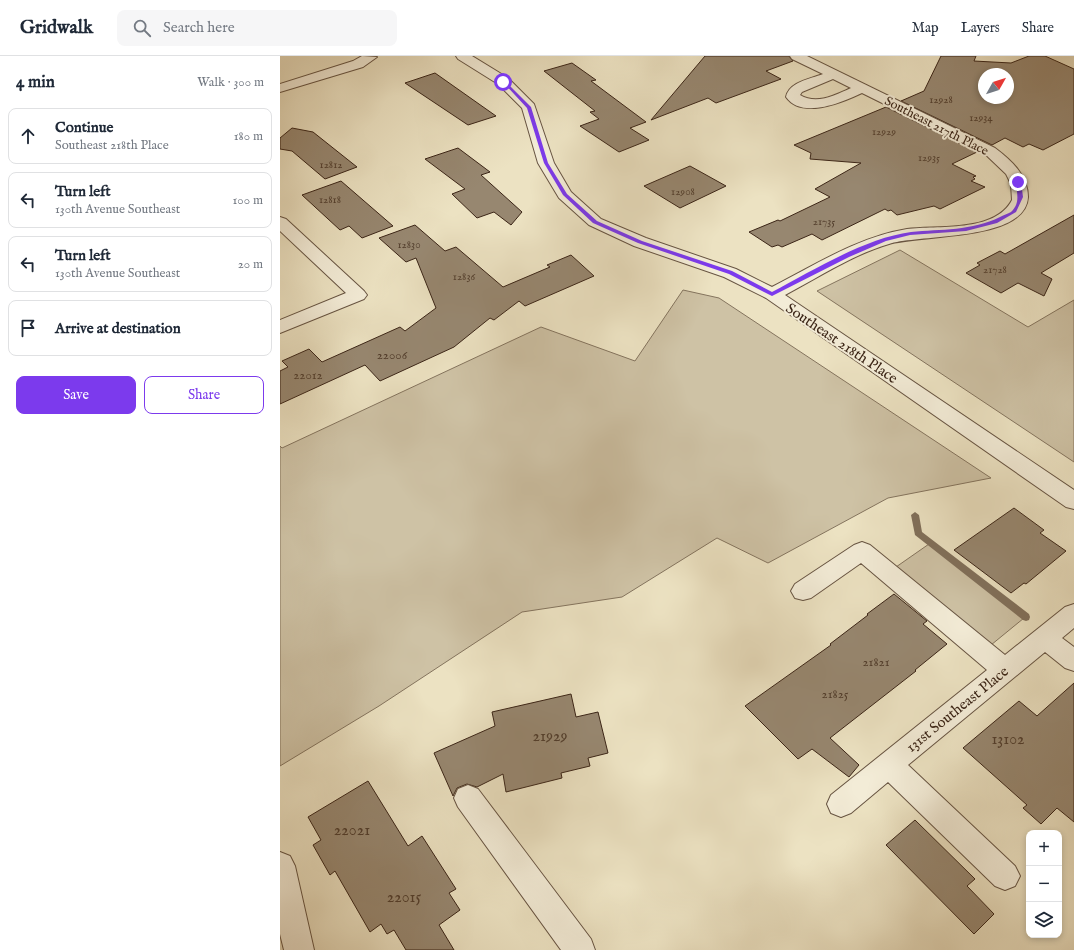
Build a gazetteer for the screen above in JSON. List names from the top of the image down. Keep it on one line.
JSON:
{"streets":{"street":["Southeast 217th Place","Southeast 218th Place","131st Southeast Place"]},"crossings":[["Southeast 217th Place","Southeast 218th Place"]],"house_numbers":["12928","12934","12929","12935","12812","12908","12818","21735","12830","21728","12836","22006","22012","21821","21825","21929","13102","22021","22015"],"north":"top right","page":{"header":"Gridwalk","search":"Search here","nav":["Map","Layers","Share"],"heading":["4 min","Walk · 300 m"],"list":[["Continue","Southeast 218th Place","180 m"],["Turn left","130th Avenue Southeast","100 m"],["Turn left","130th Avenue Southeast","20 m"],"Arrive at destination"],"buttons":["Save","Share"],"map_buttons":["+","−"]}}
